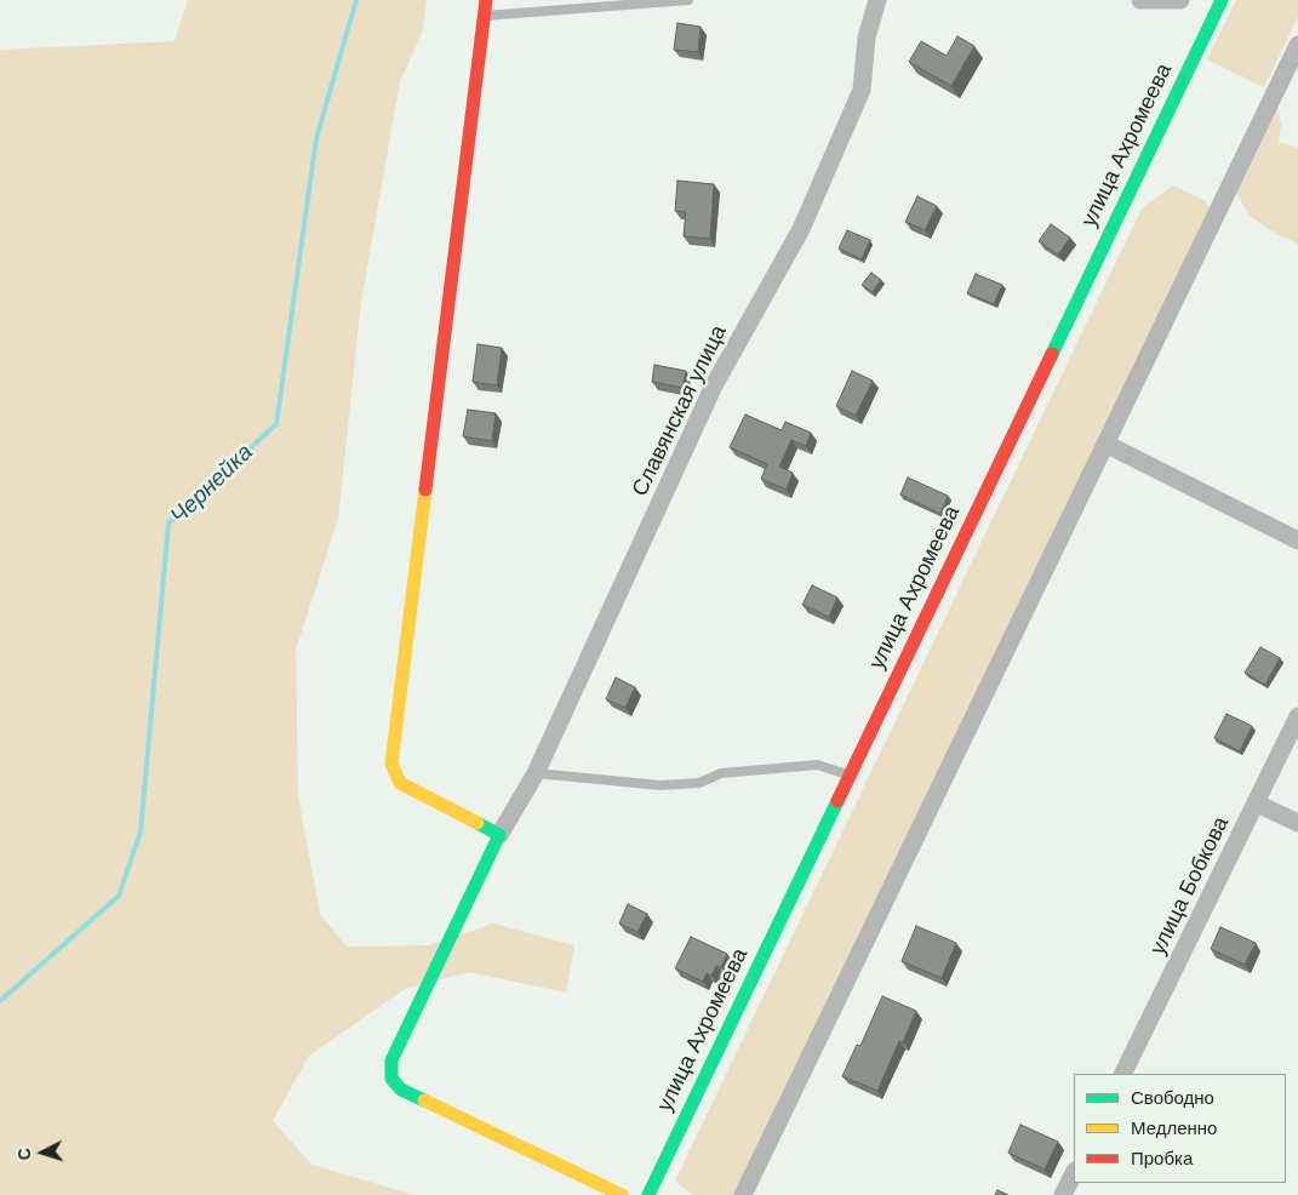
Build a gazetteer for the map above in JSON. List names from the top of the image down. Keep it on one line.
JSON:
{"streets":{"street":["улица Ахромеева","Славянская улица","улица Бобкова"]},"water":["Чернейка"],"legend":["Свободно","Медленно","Пробка"],"north":"left"}
